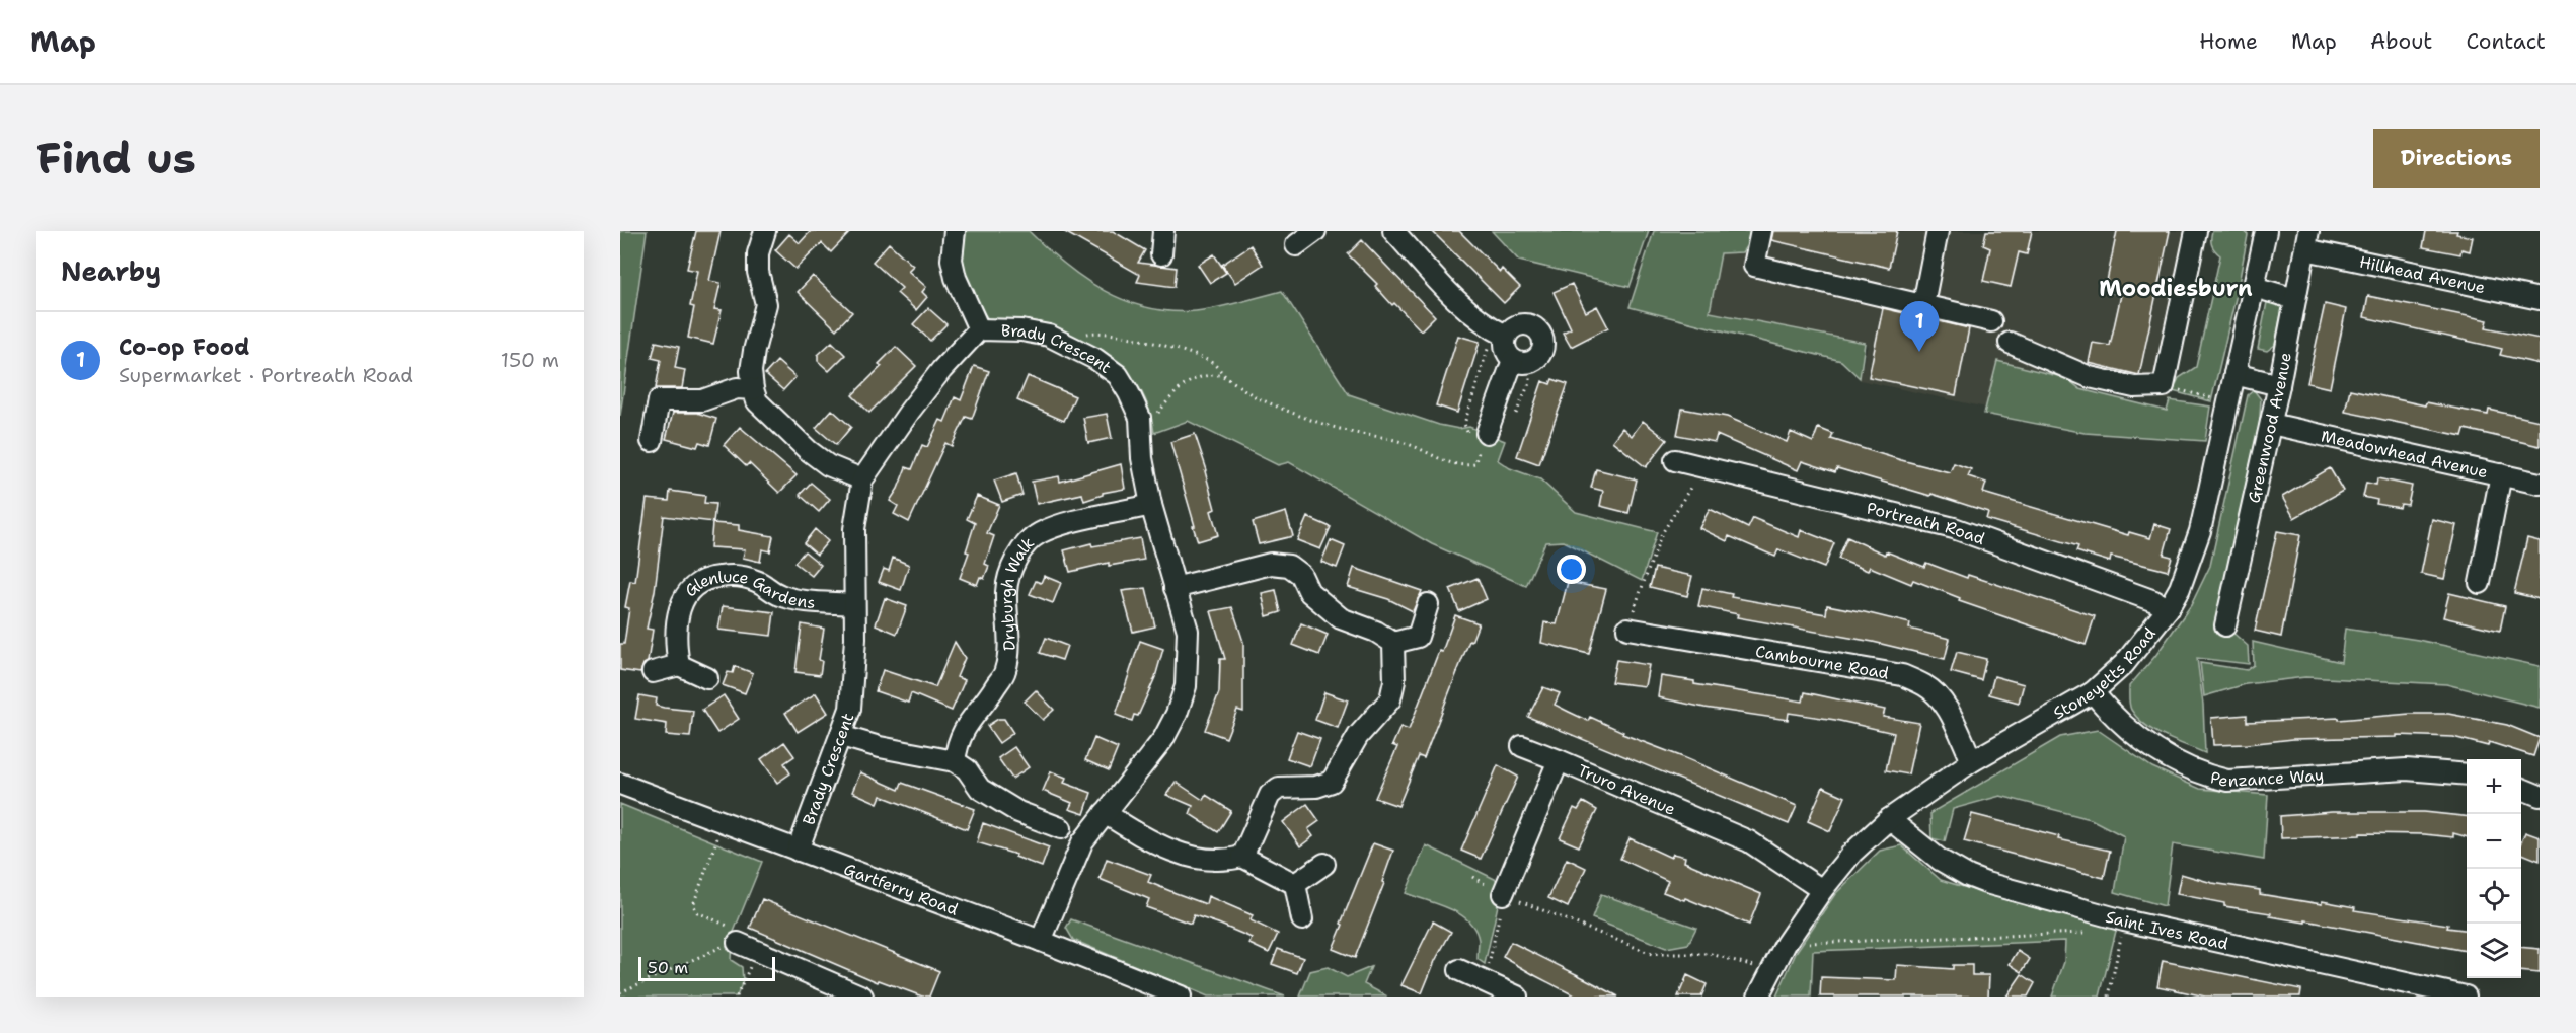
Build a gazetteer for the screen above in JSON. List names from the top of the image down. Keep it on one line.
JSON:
{"streets":{"street":["Hillhead Avenue","Brady Crescent","Greenwood Avenue","Meadowhead Avenue","Portreath Road","Dryburgh Walk","Glenluce Gardens","Cambourne Road","Stoneyetts Road","Penzance Way","Truro Avenue","Gartferry Road","Saint Ives Road"]},"crossings":[["Hillhead Avenue","Greenwood Avenue"],["Brady Crescent","Dryburgh Walk"],["Brady Crescent","Glenluce Gardens"],["Brady Crescent","Gartferry Road"],["Greenwood Avenue","Meadowhead Avenue"],["Portreath Road","Stoneyetts Road"],["Cambourne Road","Stoneyetts Road"],["Stoneyetts Road","Penzance Way"],["Stoneyetts Road","Truro Avenue"],["Stoneyetts Road","Saint Ives Road"]],"districts":["Moodiesburn"],"scale_bar":"50 m","page":{"header":"Map","nav":["Home","Map","About","Contact"],"buttons":"Directions","title":"Find us","heading":"Nearby","pins":"1","list":[{"mark":"1","name":"Co-op Food","note":"Supermarket · Portreath Road","value":"150 m"}],"map_buttons":["+","−"],"scale":"50 m"}}
